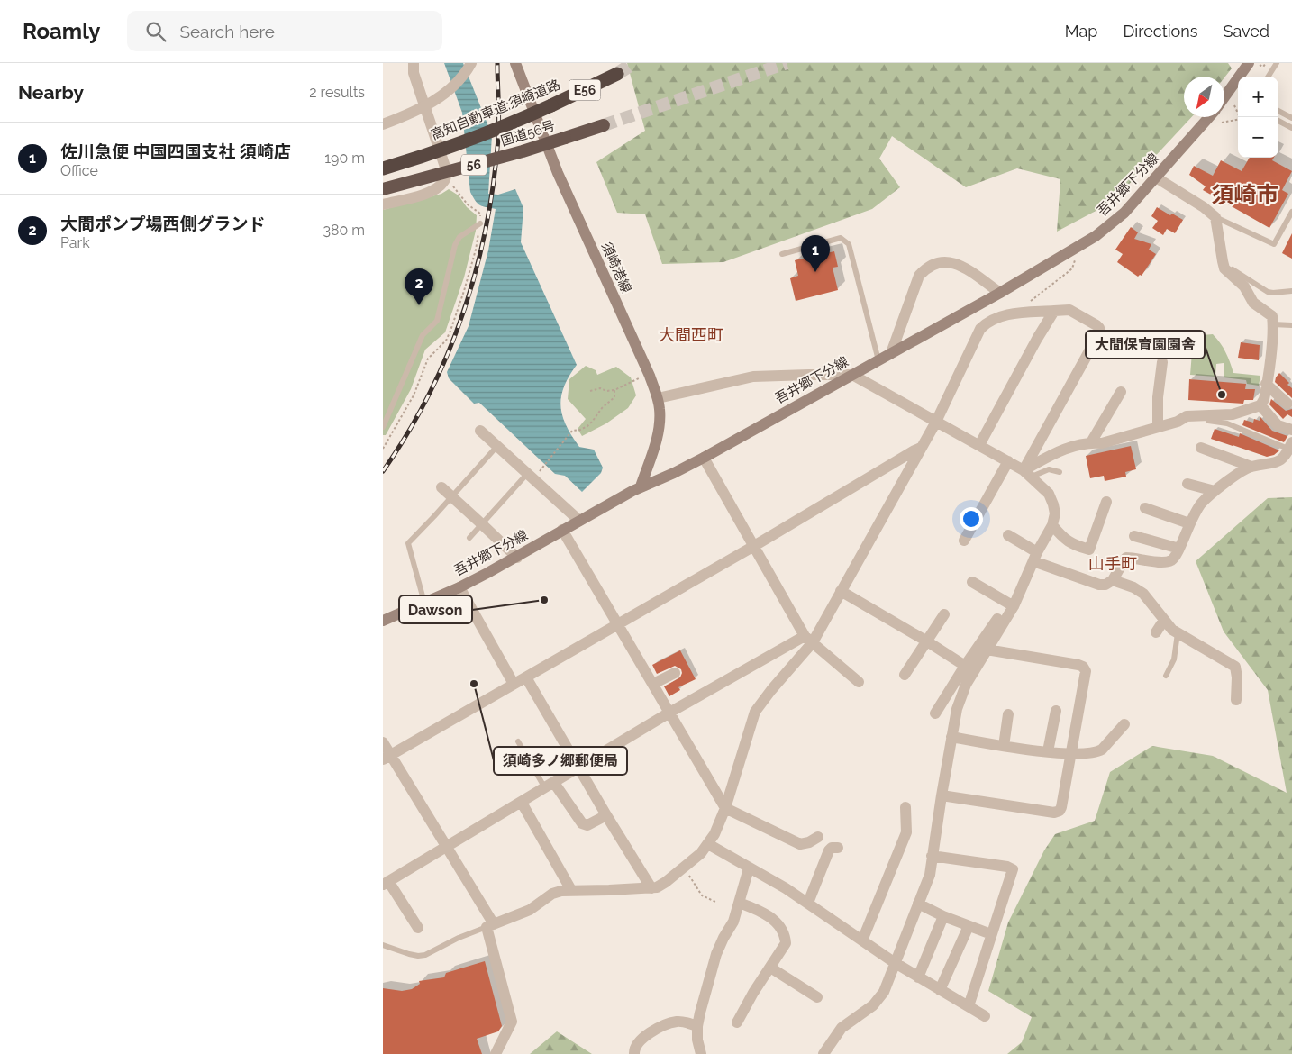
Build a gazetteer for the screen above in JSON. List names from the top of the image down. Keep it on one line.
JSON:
{"streets":{"highway":["E56","高知自動車道;須崎道路","国道56号","56"],"main road":["吾井郷下分線","須崎港線"]},"crossings":[["吾井郷下分線","須崎港線"]],"districts":["須崎市","大間西町","山手町"],"places":["大間保育園園舎","Dawson","須崎多ノ郷郵便局"],"north":"bottom left","page":{"header":"Roamly","search":"Search here","nav":["Map","Directions","Saved"],"heading":["Nearby","2 results"],"map_buttons":["+","−"],"list":[{"mark":"1","name":"佐川急便 中国四国支社 須崎店","note":"Office","value":"190 m"},{"mark":"2","name":"大間ポンプ場西側グランド","note":"Park","value":"380 m"}],"pins":["1","2"]}}
